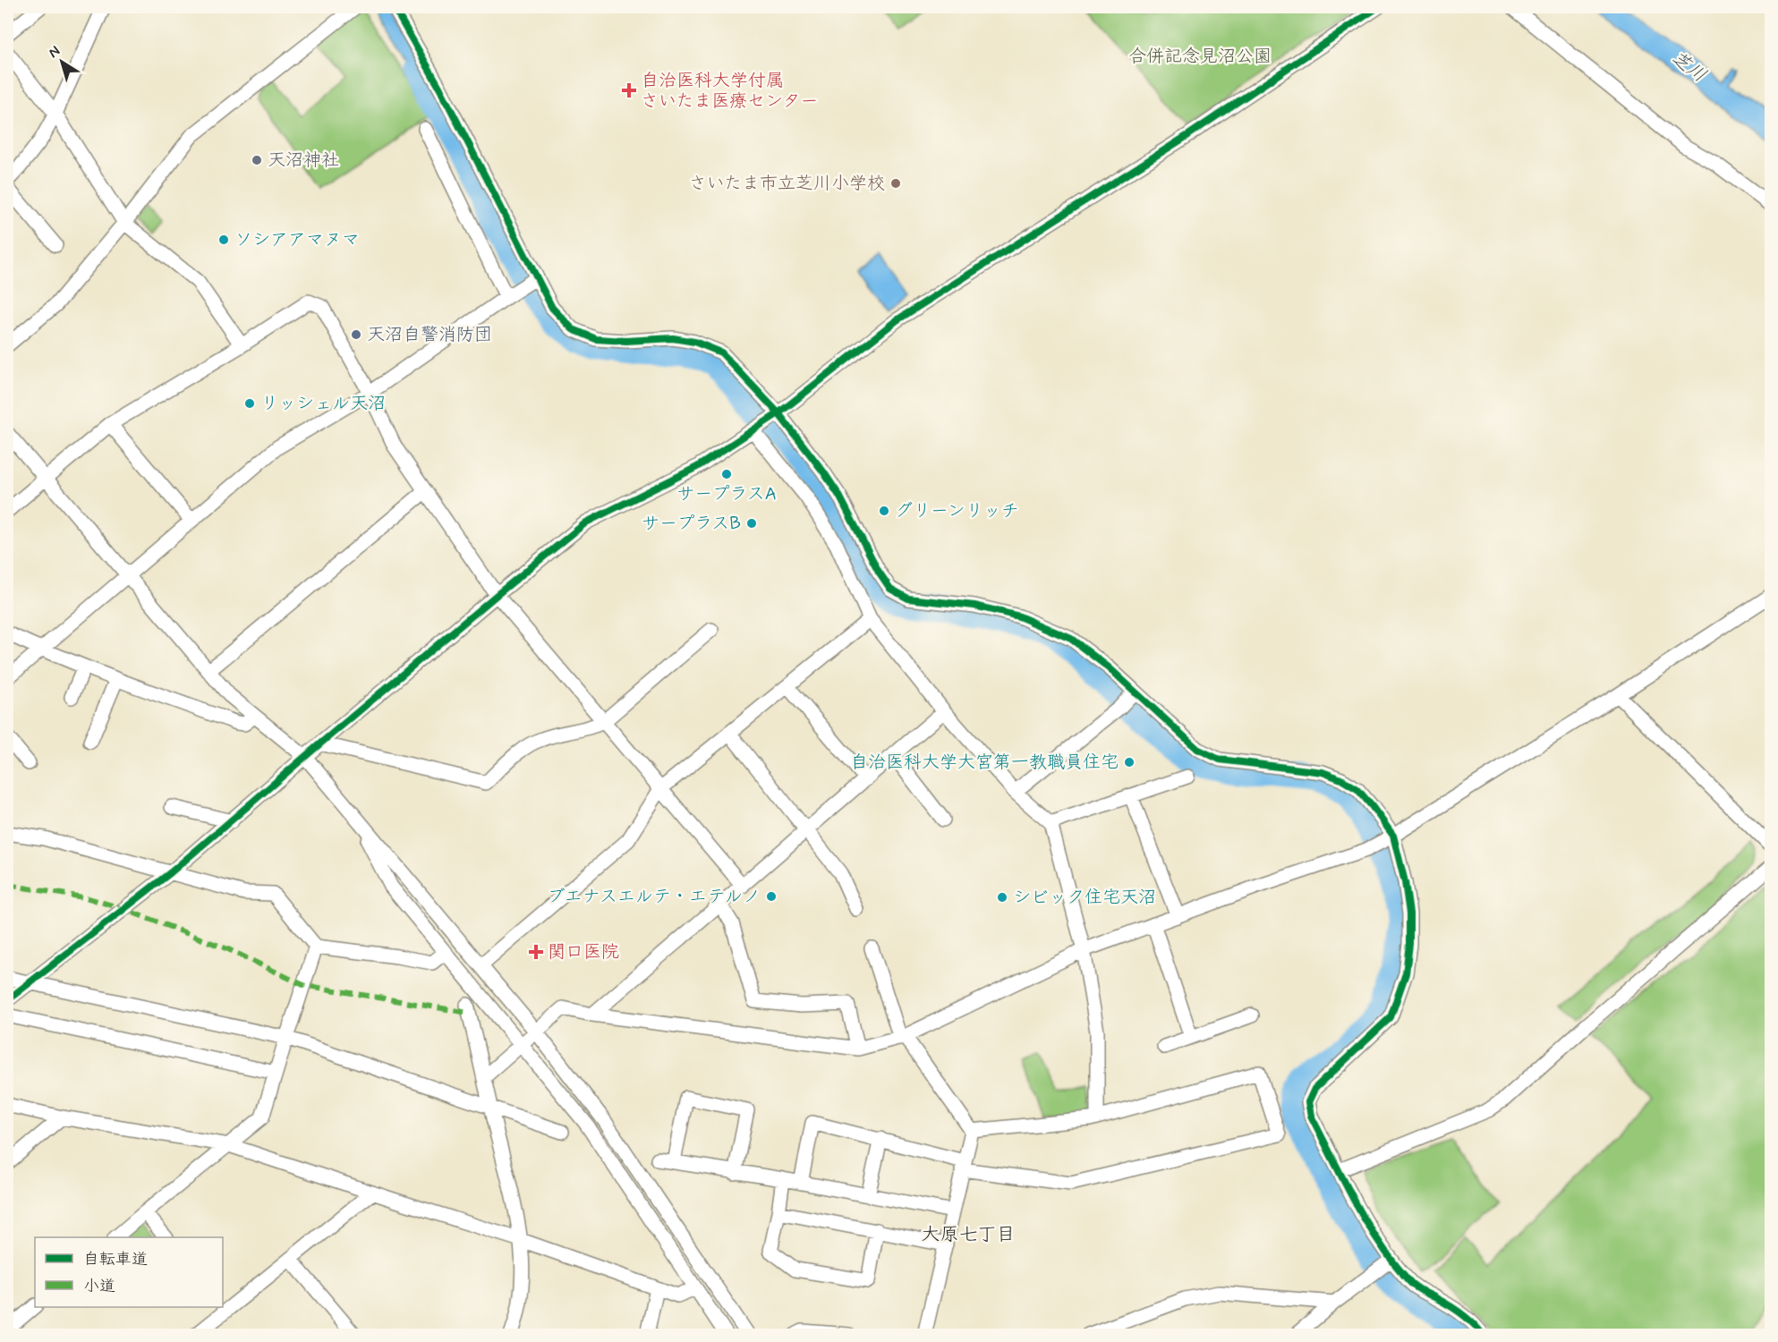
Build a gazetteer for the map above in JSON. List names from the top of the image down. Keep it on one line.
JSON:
{"districts":["大原七丁目"],"water":["芝川"],"parks":["合併記念見沼公園"],"places":{"health":["自治医科大学付属 さいたま医療センター","関口医院"],"other":["天沼神社","さいたま市立芝川小学校","ソシアアマヌマ","天沼自警消防団","リッシェル天沼","サープラスA","グリーンリッチ","サープラスB","自治医科大学大宮第一教職員住宅","ブエナスエルテ・エテルノ","シビック住宅天沼"]},"legend":["自転車道","小道"],"north":"top left"}
